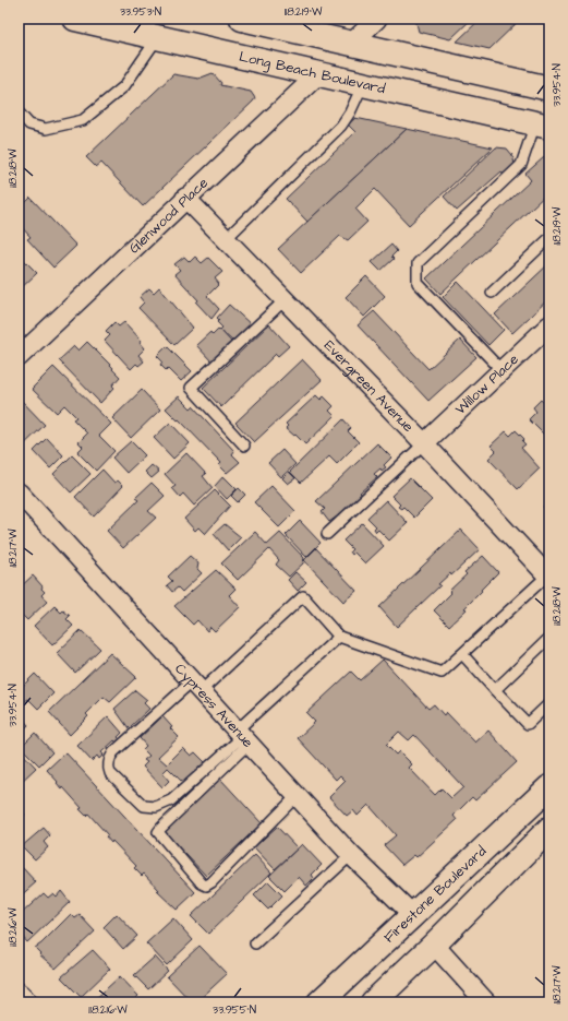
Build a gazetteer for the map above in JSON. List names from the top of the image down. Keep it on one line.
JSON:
{"streets":{"main road":["Long Beach Boulevard","Firestone Boulevard"],"street":["Glenwood Place","Willow Place","Evergreen Avenue","Cypress Avenue"]},"crossings":[["Long Beach Boulevard","Glenwood Place"],["Glenwood Place","Evergreen Avenue"],["Willow Place","Evergreen Avenue"],["Cypress Avenue","Firestone Boulevard"]],"coordinates":["33.953°N","118.219°W","33.954°N","118.218°W","118.217°W","118.216°W","33.955°N"]}
